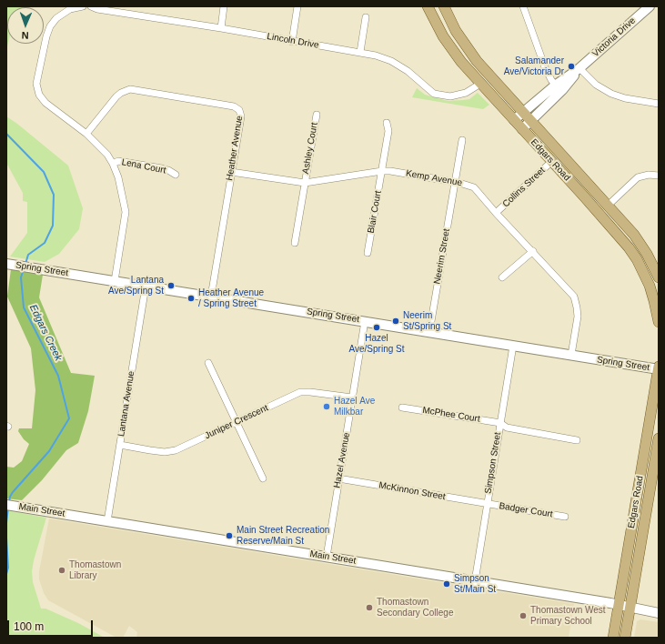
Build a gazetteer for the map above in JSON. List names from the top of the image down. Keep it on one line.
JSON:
{"streets":{"main road":["Edgars Road"],"street":["Victoria Drive","Lincoln Drive","Heather Avenue","Ashley Court","Lena Court","Kemp Avenue","Collins Street","Blair Court","Neerim Street","Spring Street","Lantana Avenue","McPhee Court","Juniper Crescent","Hazel Avenue","Simpson Street","McKinnon Street","Main Street","Badger Court"]},"crossings":[["Victoria Drive","Edgars Road"],["Lincoln Drive","Edgars Road"],["Heather Avenue","Kemp Avenue"],["Heather Avenue","Spring Street"],["Ashley Court","Kemp Avenue"],["Edgars Road","Collins Street"],["Edgars Road","Spring Street"],["Edgars Road","Main Street"],["Kemp Avenue","Collins Street"],["Kemp Avenue","Blair Court"],["Kemp Avenue","Neerim Street"],["Kemp Avenue","Spring Street"],["Neerim Street","Spring Street"],["Spring Street","Lantana Avenue"],["Spring Street","Hazel Avenue"],["Spring Street","Simpson Street"],["Lantana Avenue","Juniper Crescent"],["Lantana Avenue","Main Street"],["McPhee Court","Simpson Street"],["Juniper Crescent","Hazel Avenue"],["Hazel Avenue","McKinnon Street"],["Hazel Avenue","Main Street"],["Simpson Street","McKinnon Street"],["Simpson Street","Main Street"],["Simpson Street","Badger Court"],["McKinnon Street","Badger Court"]],"water":["Edgars Creek"],"places":["Salamander Ave/Victoria Dr","Lantana Ave/Spring St","Heather Avenue / Spring Street","Neerim St/Spring St","Hazel Ave/Spring St","Hazel Ave Milkbar","Main Street Recreation Reserve/Main St","Thomastown Library","Simpson St/Main St","Thomastown Secondary College","Thomastown West Primary School"],"scale_bar":"100 m","north":"bottom"}
